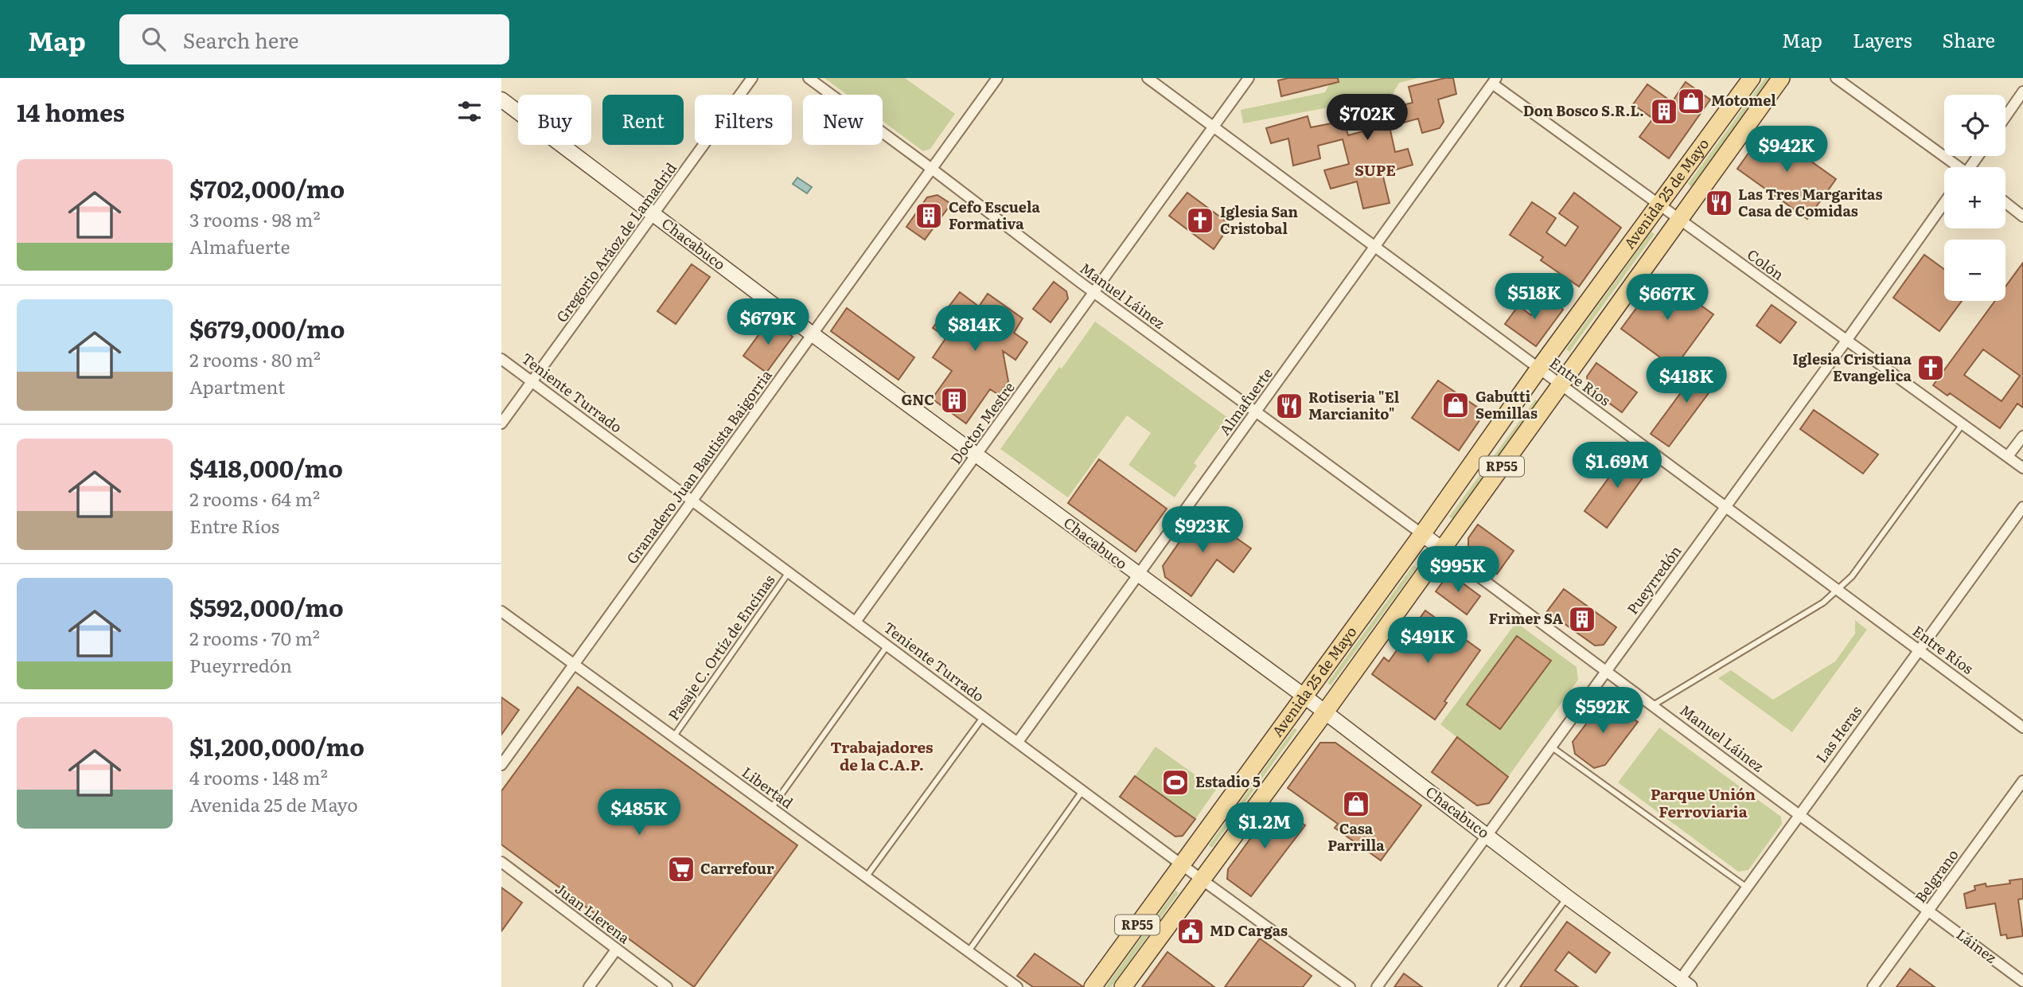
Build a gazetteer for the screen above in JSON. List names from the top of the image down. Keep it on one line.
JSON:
{"streets":{"main road":["Avenida 25 de Mayo","Chacabuco","RP55"],"street":["Gregorio Aráoz de Lamadrid","Colón","Manuel Láinez","Entre Ríos","Teniente Turrado","Almafuerte","Doctor Mestre","Granadero Juan Bautista Baigorria","Pueyrredón","Las Heras","Libertad","Belgrano","Juan Llerena","Láinez"],"lane":["Pasaje C. Ortíz de Encínas"]},"crossings":[["Avenida 25 de Mayo","Chacabuco"],["Avenida 25 de Mayo","Colón"],["Avenida 25 de Mayo","Manuel Láinez"],["Avenida 25 de Mayo","Entre Ríos"],["Avenida 25 de Mayo","Teniente Turrado"],["Gregorio Aráoz de Lamadrid","Chacabuco"],["Gregorio Aráoz de Lamadrid","Teniente Turrado"],["Chacabuco","Almafuerte"],["Chacabuco","Doctor Mestre"],["Chacabuco","Granadero Juan Bautista Baigorria"],["Chacabuco","Pueyrredón"],["Chacabuco","Las Heras"],["Colón","Almafuerte"],["Colón","Pueyrredón"],["Manuel Láinez","Almafuerte"],["Manuel Láinez","Doctor Mestre"],["Manuel Láinez","Granadero Juan Bautista Baigorria"],["Manuel Láinez","Pueyrredón"],["Manuel Láinez","Las Heras"],["Manuel Láinez","Belgrano"],["Manuel Láinez","Láinez"],["Entre Ríos","Almafuerte"],["Entre Ríos","Doctor Mestre"],["Entre Ríos","Pueyrredón"],["Entre Ríos","Las Heras"],["Teniente Turrado","Almafuerte"],["Teniente Turrado","Doctor Mestre"],["Teniente Turrado","Granadero Juan Bautista Baigorria"],["Teniente Turrado","Pasaje C. Ortíz de Encínas"],["Granadero Juan Bautista Baigorria","Libertad"],["Pasaje C. Ortíz de Encínas","Libertad"],["Belgrano","Láinez"]],"districts":["SUPE","Trabajadores de la C.A.P.","Parque Unión Ferroviaria"],"places":{"shop":["Motomel","Gabutti Semillas","Casa Parrilla"],"building":["Don Bosco S.R.L.","Cefo Escuela Formativa","GNC","Frimer SA"],"restaurant":["Las Tres Margaritas Casa de Comidas","Rotiseria \"El Marcianito\""],"church":["Iglesia San Cristobal","Iglesia Cristiana Evangelica"],"sports":["Estadio 5"],"supermarket":["Carrefour"],"public building":["MD Cargas"]},"page":{"header":"Map","search":"Search here","nav":["Map","Layers","Share"],"heading":"14 homes","price":["$702K","$942K","$518K","$667K","$679K","$814K","$418K","$1.69M","$923K","$995K","$491K","$592K","$485K","$1.2M"],"map_buttons":["+","−"],"chip":["Buy","Rent","Filters","New"],"list":[{"name":"$702,000/mo","note":"3 rooms · 98 m² · Almafuerte"},{"name":"$679,000/mo","note":"2 rooms · 80 m² · Apartment"},{"name":"$418,000/mo","note":"2 rooms · 64 m² · Entre Ríos"},{"name":"$592,000/mo","note":"2 rooms · 70 m² · Pueyrredón"},{"name":"$1,200,000/mo","note":"4 rooms · 148 m² · Avenida 25 de Mayo"}]}}
